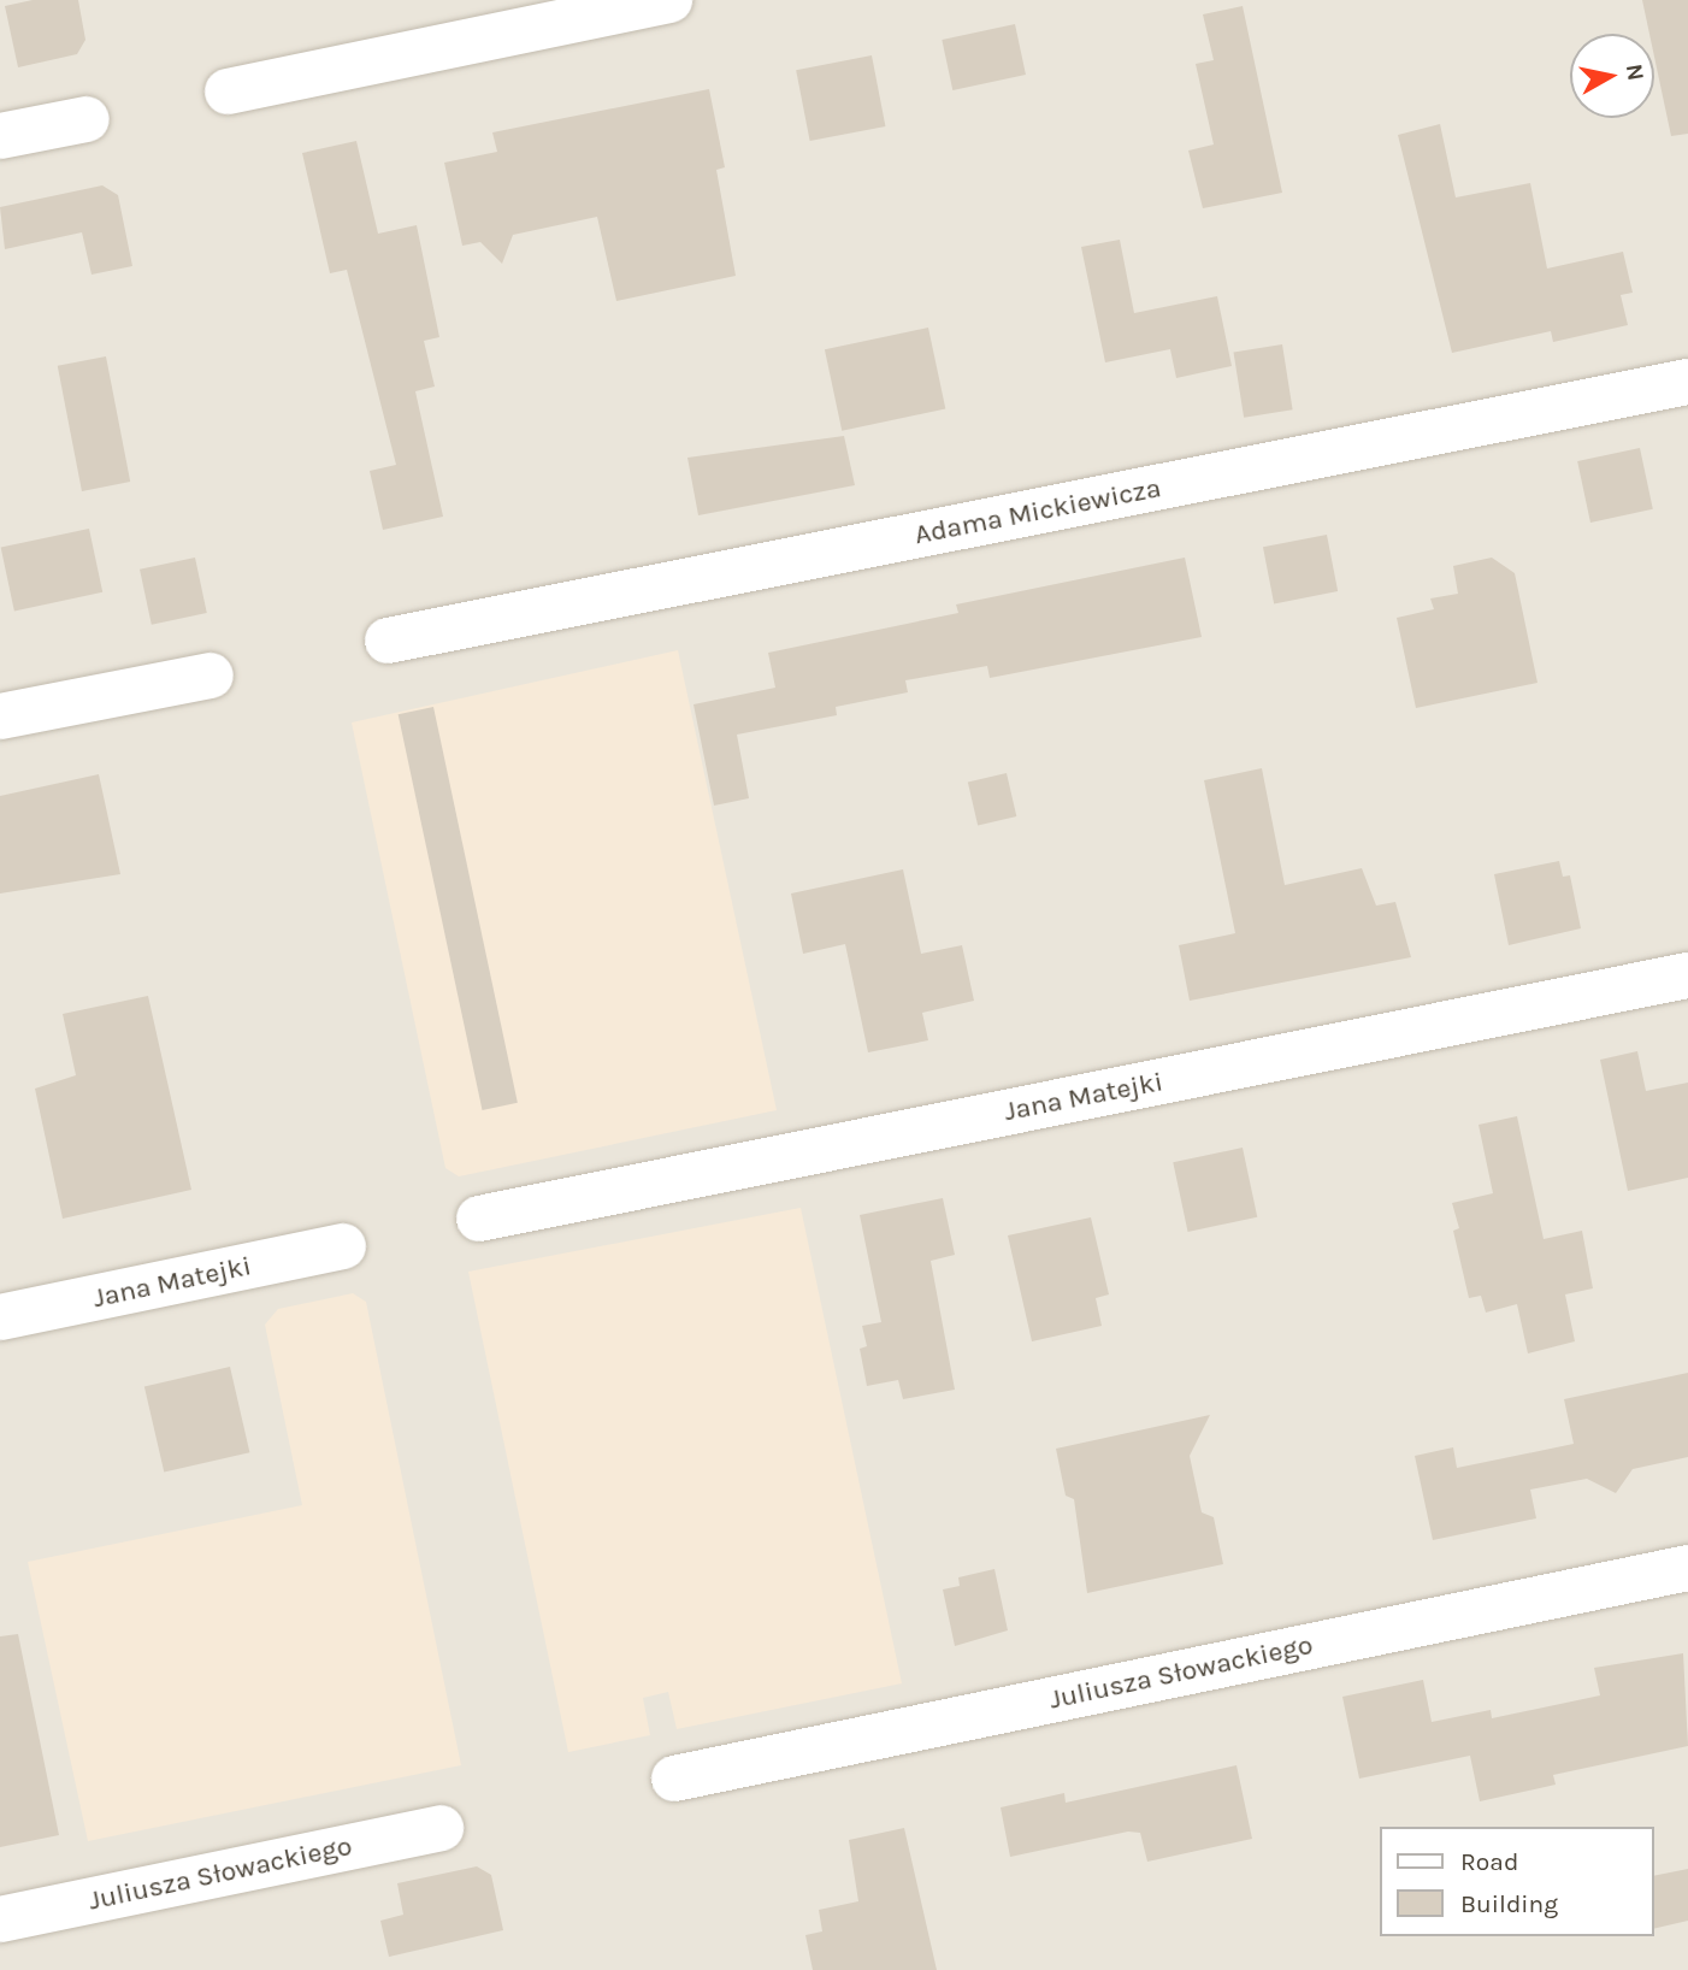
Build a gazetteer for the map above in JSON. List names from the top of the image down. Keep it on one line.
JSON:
{"streets":{"street":["Adama Mickiewicza","Jana Matejki","Juliusza Słowackiego"]},"legend":["Road","Building"],"north":"right"}
